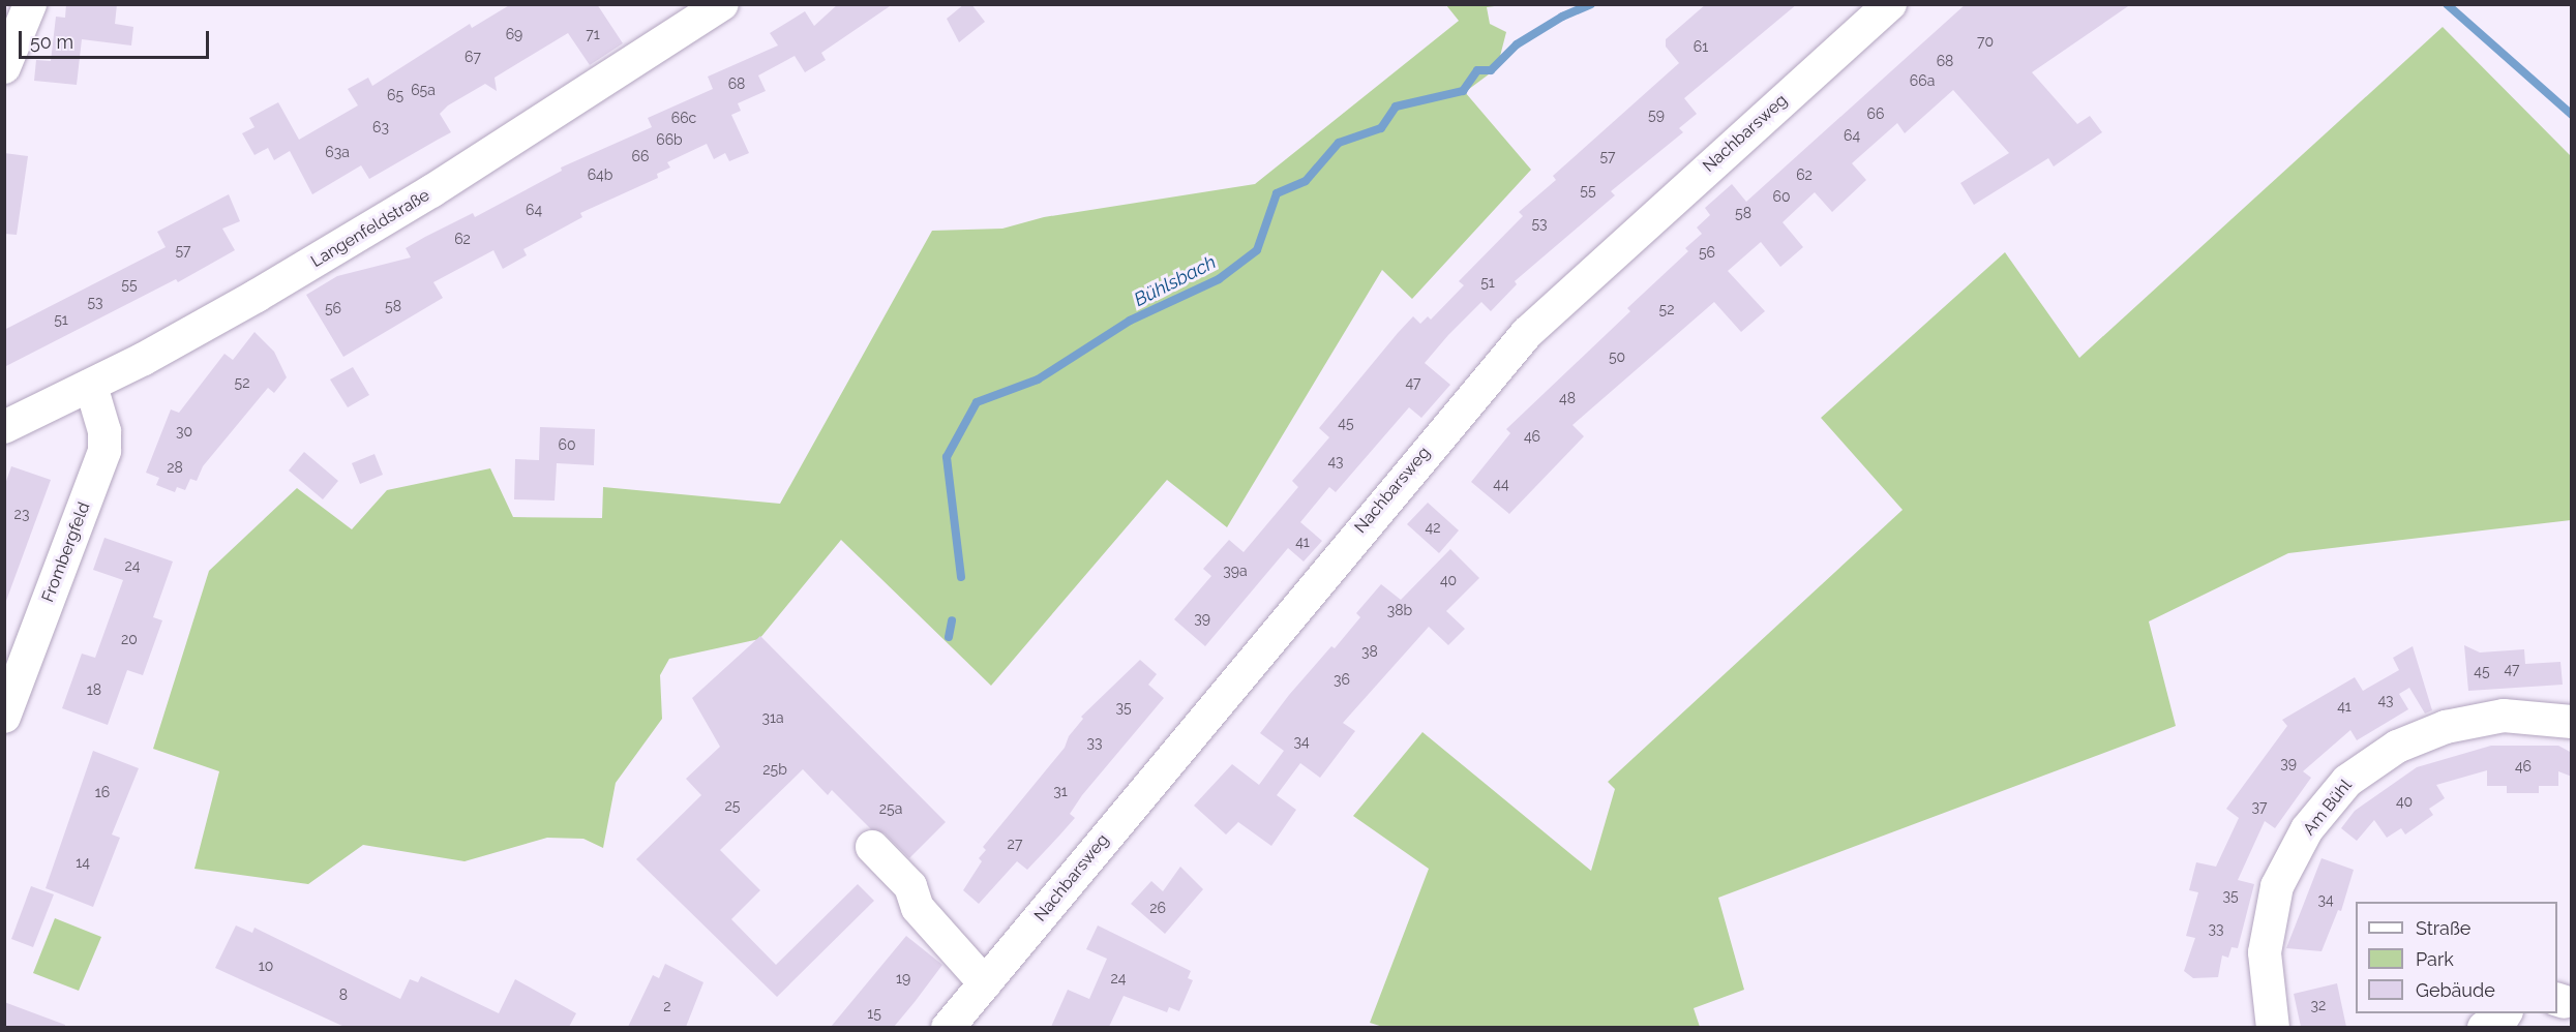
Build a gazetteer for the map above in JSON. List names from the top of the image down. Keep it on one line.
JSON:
{"streets":{"street":["Nachbarsweg","Langenfeldstraße","Frombergfeld","Am Bühl"]},"crossings":[["Langenfeldstraße","Frombergfeld"]],"water":["Bühlsbach"],"house_numbers":["69","71","70","61","67","68","66a","68","65a","65","66","59","66c","63","64","66b","63a","66","57","64b","62","55","60","64","58","53","62","57","56","51","55","53","58","56","52","51","50","52","47","48","45","30","46","60","43","28","44","23","42","41","24","39a","40","38b","39","20","38","47","45","36","18","43","41","35","31a","34","33","39","46","25b","31","16","40","25","37","25a","27","14","35","34","26","33","10","19","24","8","32","2","15"],"legend":["Straße","Park","Gebäude"],"scale_bar":"50 m"}
